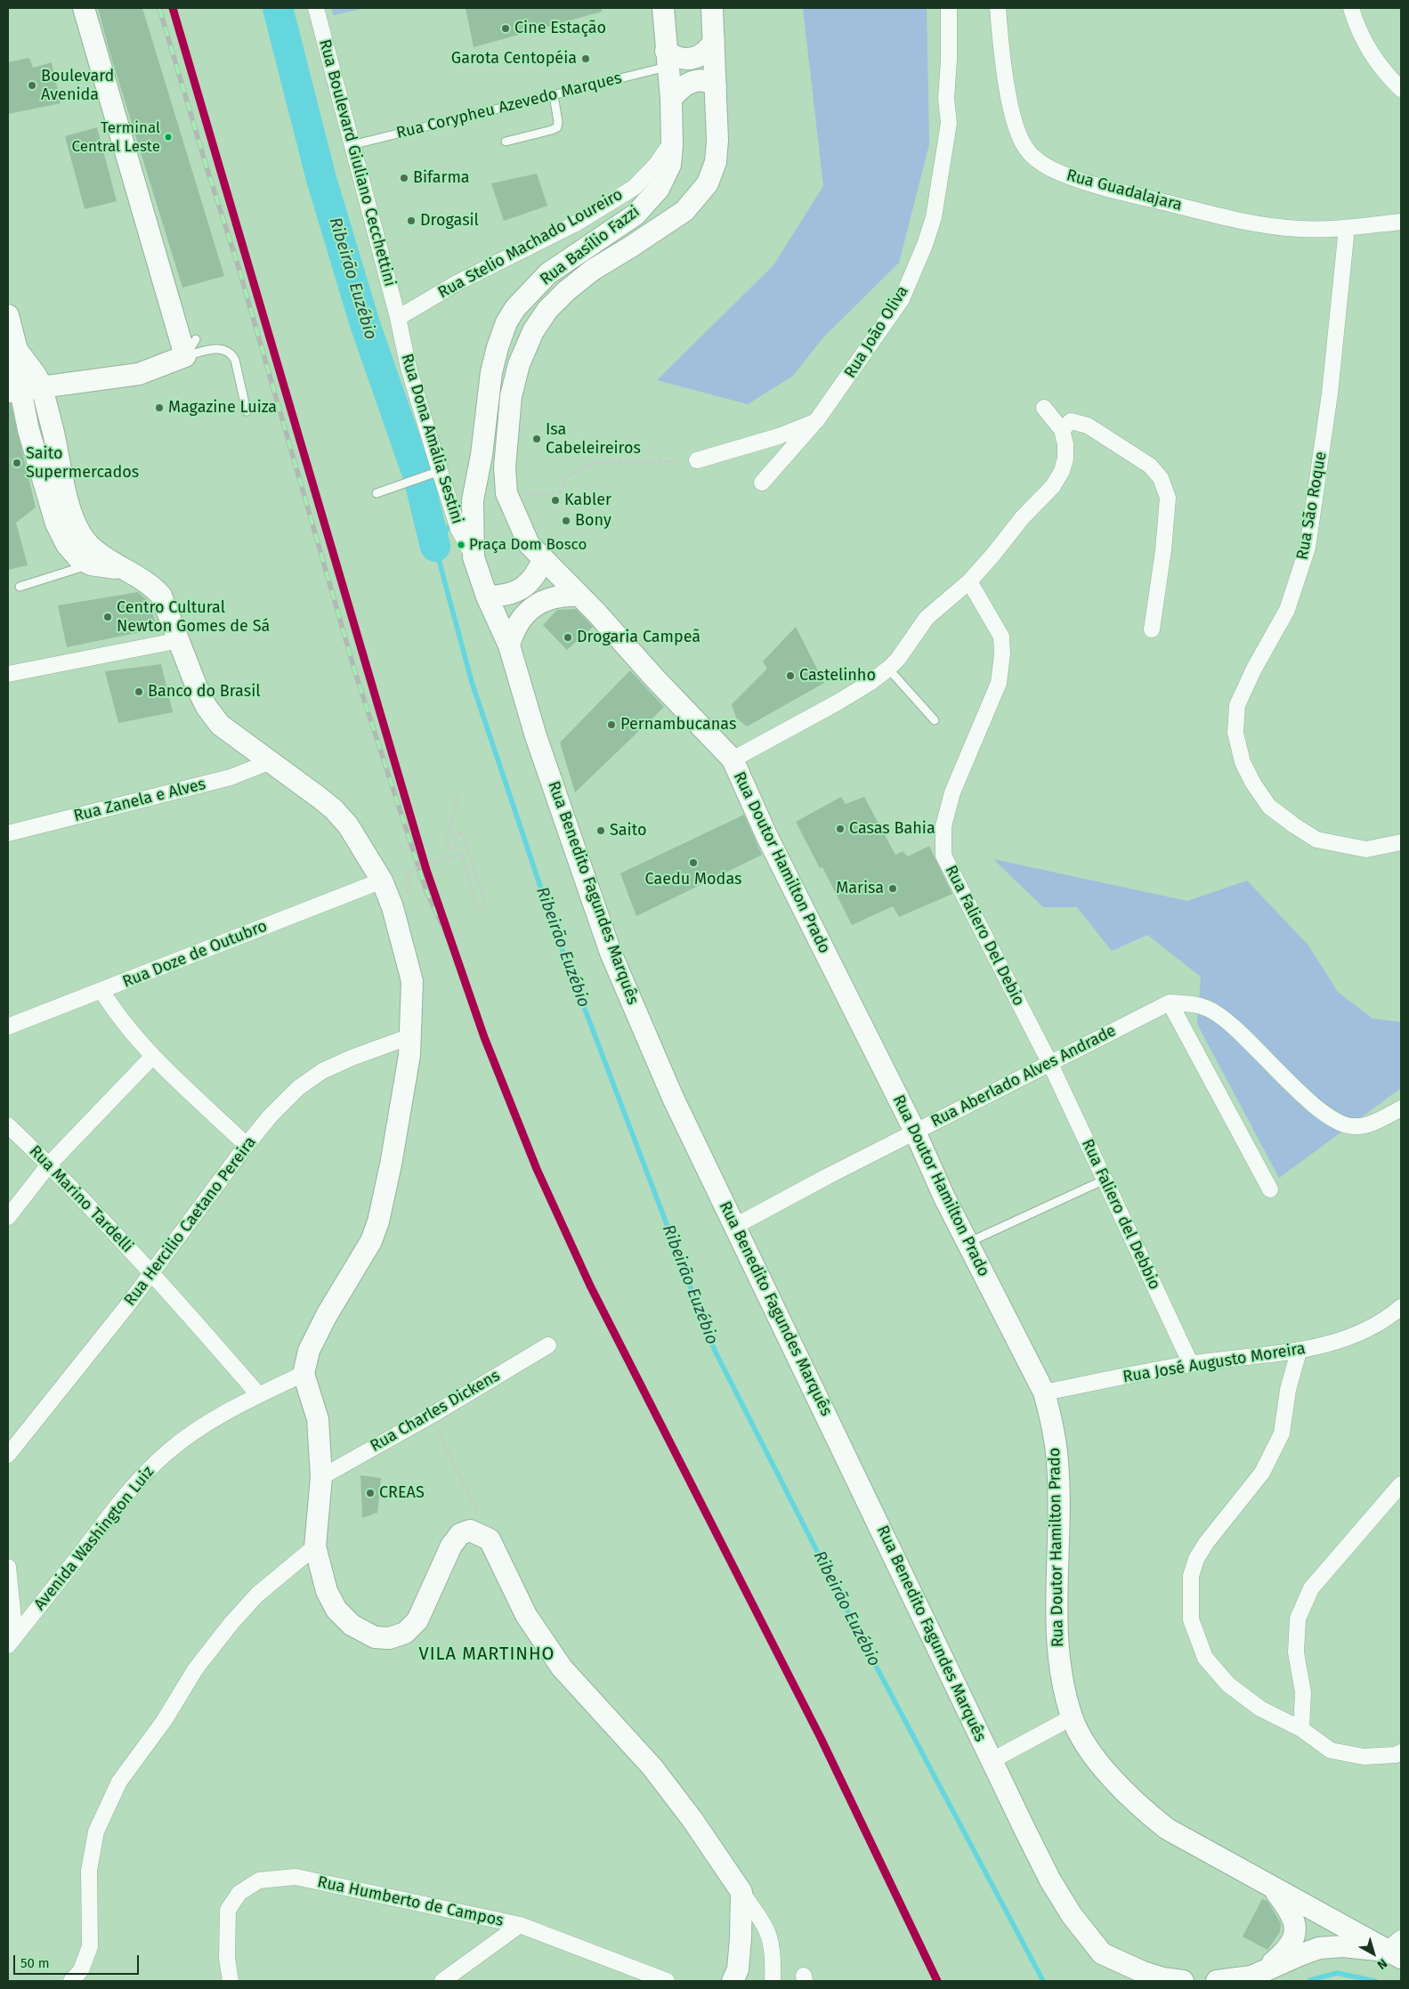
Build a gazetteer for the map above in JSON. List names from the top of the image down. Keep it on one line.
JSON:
{"streets":{"main road":["Rua Basílio Fazzi","Rua Doutor Hamilton Prado","Rua Benedito Fagundes Marquês"],"street":["Rua Boulevard Giuliano Cecchettini","Rua Guadalajara","Rua Stelio Machado Loureiro","Rua João Oliva","Rua Dona Amália Sestini","Rua São Roque","Rua Zanela e Alves","Rua Faliero Del Debio","Rua Doze de Outubro","Rua Aberlado Alves Andrade","Rua Marino Tardelli","Rua Faliero del Debbio","Rua Hercilio Caetano Pereira","Rua José Augusto Moreira","Rua Charles Dickens","Avenida Washington Luiz","Rua Humberto de Campos"],"lane":["Rua Corypheu Azevedo Marques"]},"crossings":[["Rua Corypheu Azevedo Marques","Rua Boulevard Giuliano Cecchettini"],["Rua Corypheu Azevedo Marques","Rua Basílio Fazzi"],["Rua Boulevard Giuliano Cecchettini","Rua Stelio Machado Loureiro"],["Rua Boulevard Giuliano Cecchettini","Rua Dona Amália Sestini"],["Rua Guadalajara","Rua São Roque"],["Rua Stelio Machado Loureiro","Rua Basílio Fazzi"],["Rua Stelio Machado Loureiro","Rua Dona Amália Sestini"],["Rua Basílio Fazzi","Rua Dona Amália Sestini"],["Rua Basílio Fazzi","Rua Doutor Hamilton Prado"],["Rua Basílio Fazzi","Rua Benedito Fagundes Marquês"],["Rua Dona Amália Sestini","Rua Benedito Fagundes Marquês"],["Rua Doutor Hamilton Prado","Rua Aberlado Alves Andrade"],["Rua Doutor Hamilton Prado","Rua José Augusto Moreira"],["Rua Benedito Fagundes Marquês","Rua Aberlado Alves Andrade"],["Rua Faliero Del Debio","Rua Aberlado Alves Andrade"],["Rua Faliero Del Debio","Rua Faliero del Debbio"],["Rua Aberlado Alves Andrade","Rua Faliero del Debbio"],["Rua Marino Tardelli","Rua Hercilio Caetano Pereira"],["Rua Marino Tardelli","Avenida Washington Luiz"],["Rua Faliero del Debbio","Rua José Augusto Moreira"]],"districts":["VILA MARTINHO"],"water":["Ribeirão Euzébio"],"places":["Cine Estação","Garota Centopéia","Boulevard Avenida","Terminal Central Leste","Bifarma","Drogasil","Magazine Luiza","Isa Cabeleireiros","Saito Supermercados","Kabler","Bony","Praça Dom Bosco","Centro Cultural Newton Gomes de Sá","Drogaria Campeã","Castelinho","Banco do Brasil","Pernambucanas","Casas Bahia","Saito","Caedu Modas","Marisa","CREAS"],"scale_bar":"50 m","north":"bottom right"}
